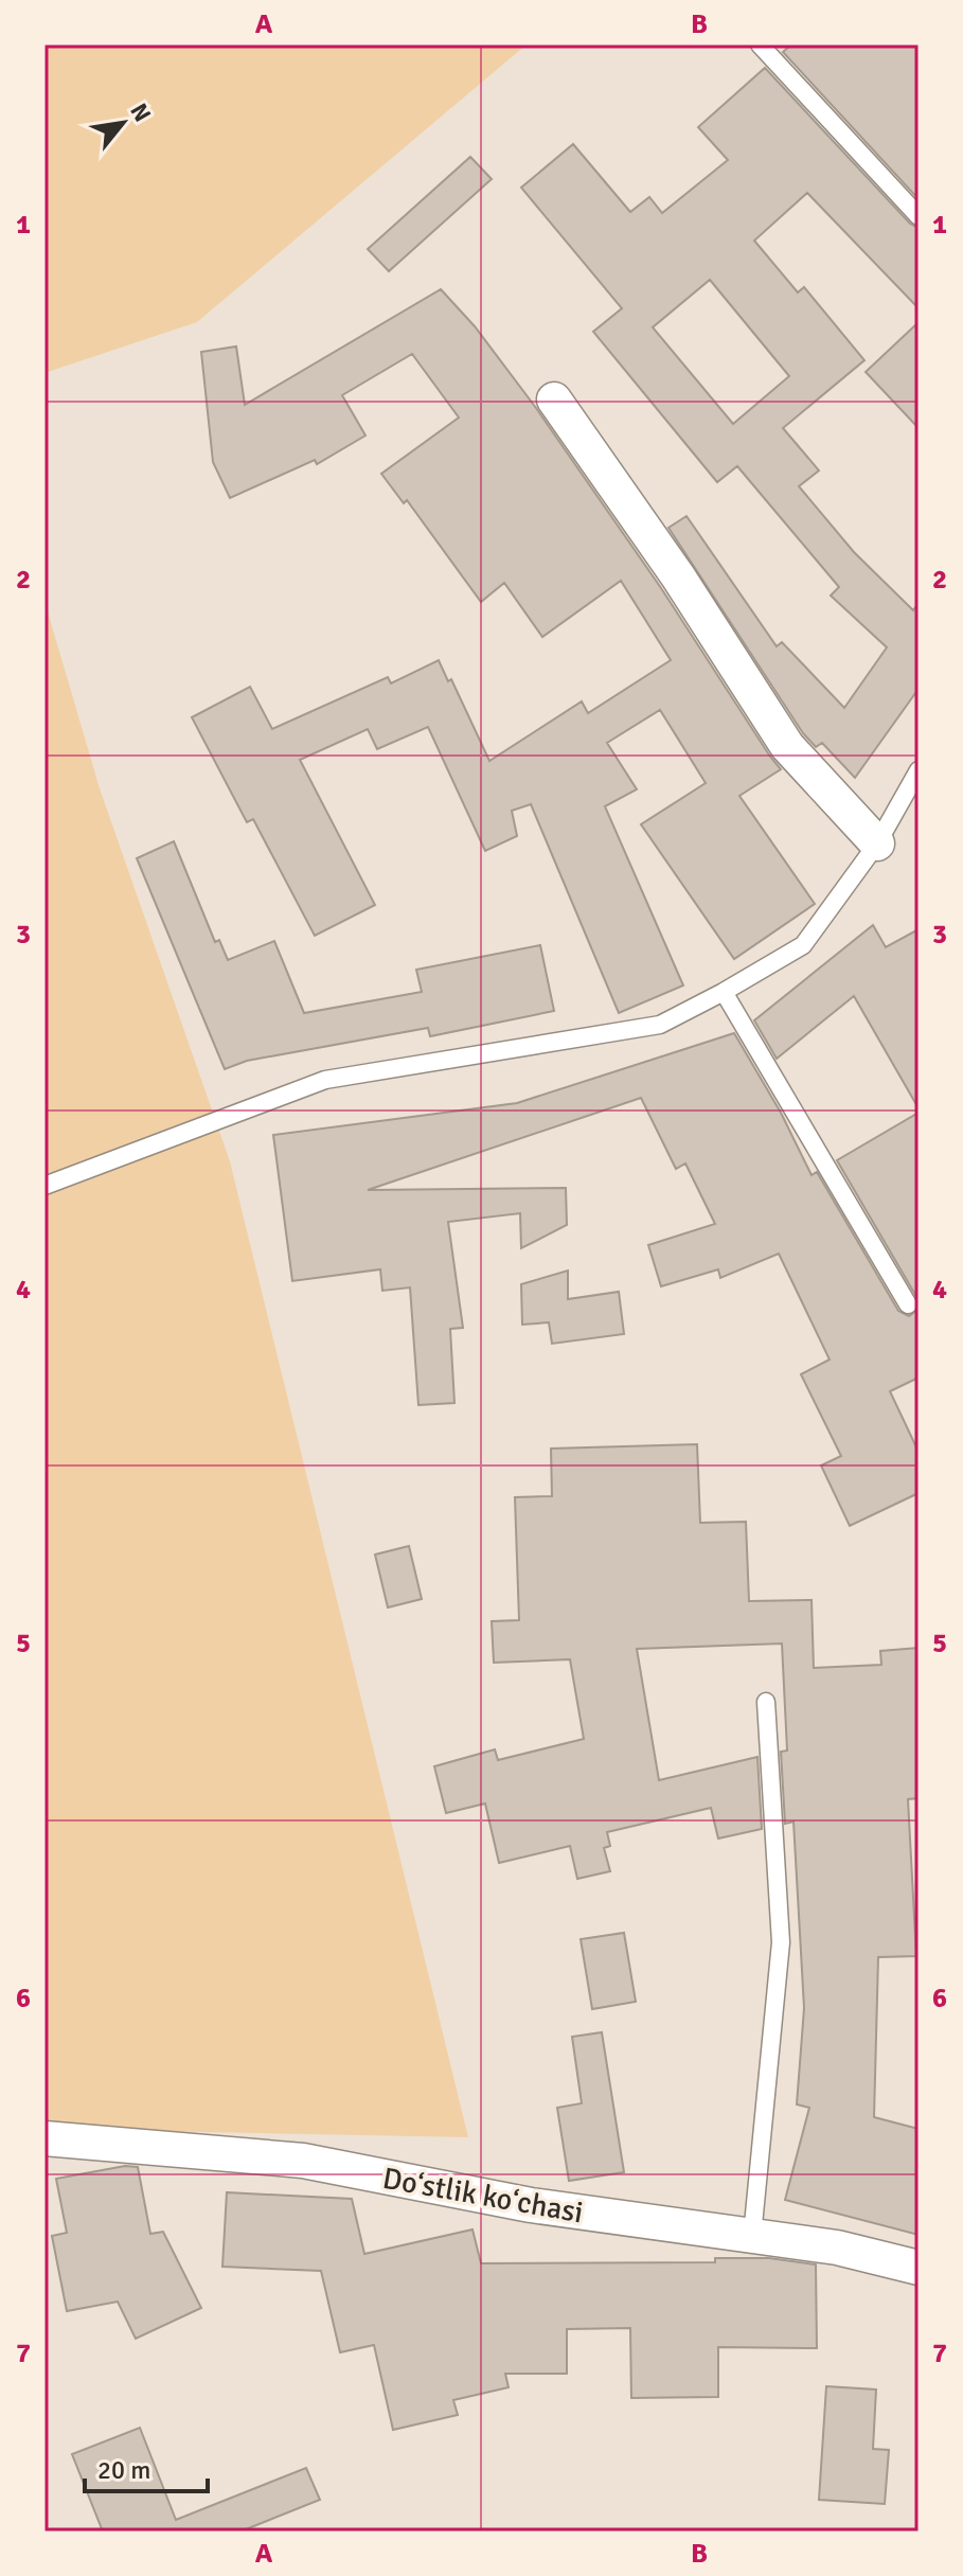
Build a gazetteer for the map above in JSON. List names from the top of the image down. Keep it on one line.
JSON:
{"streets":{"street":["Doʻstlik koʻchasi"]},"scale_bar":"20 m","north":"top right","grid":{"columns":["A","B"],"rows":["1","2","3","4","5","6","7"]}}
